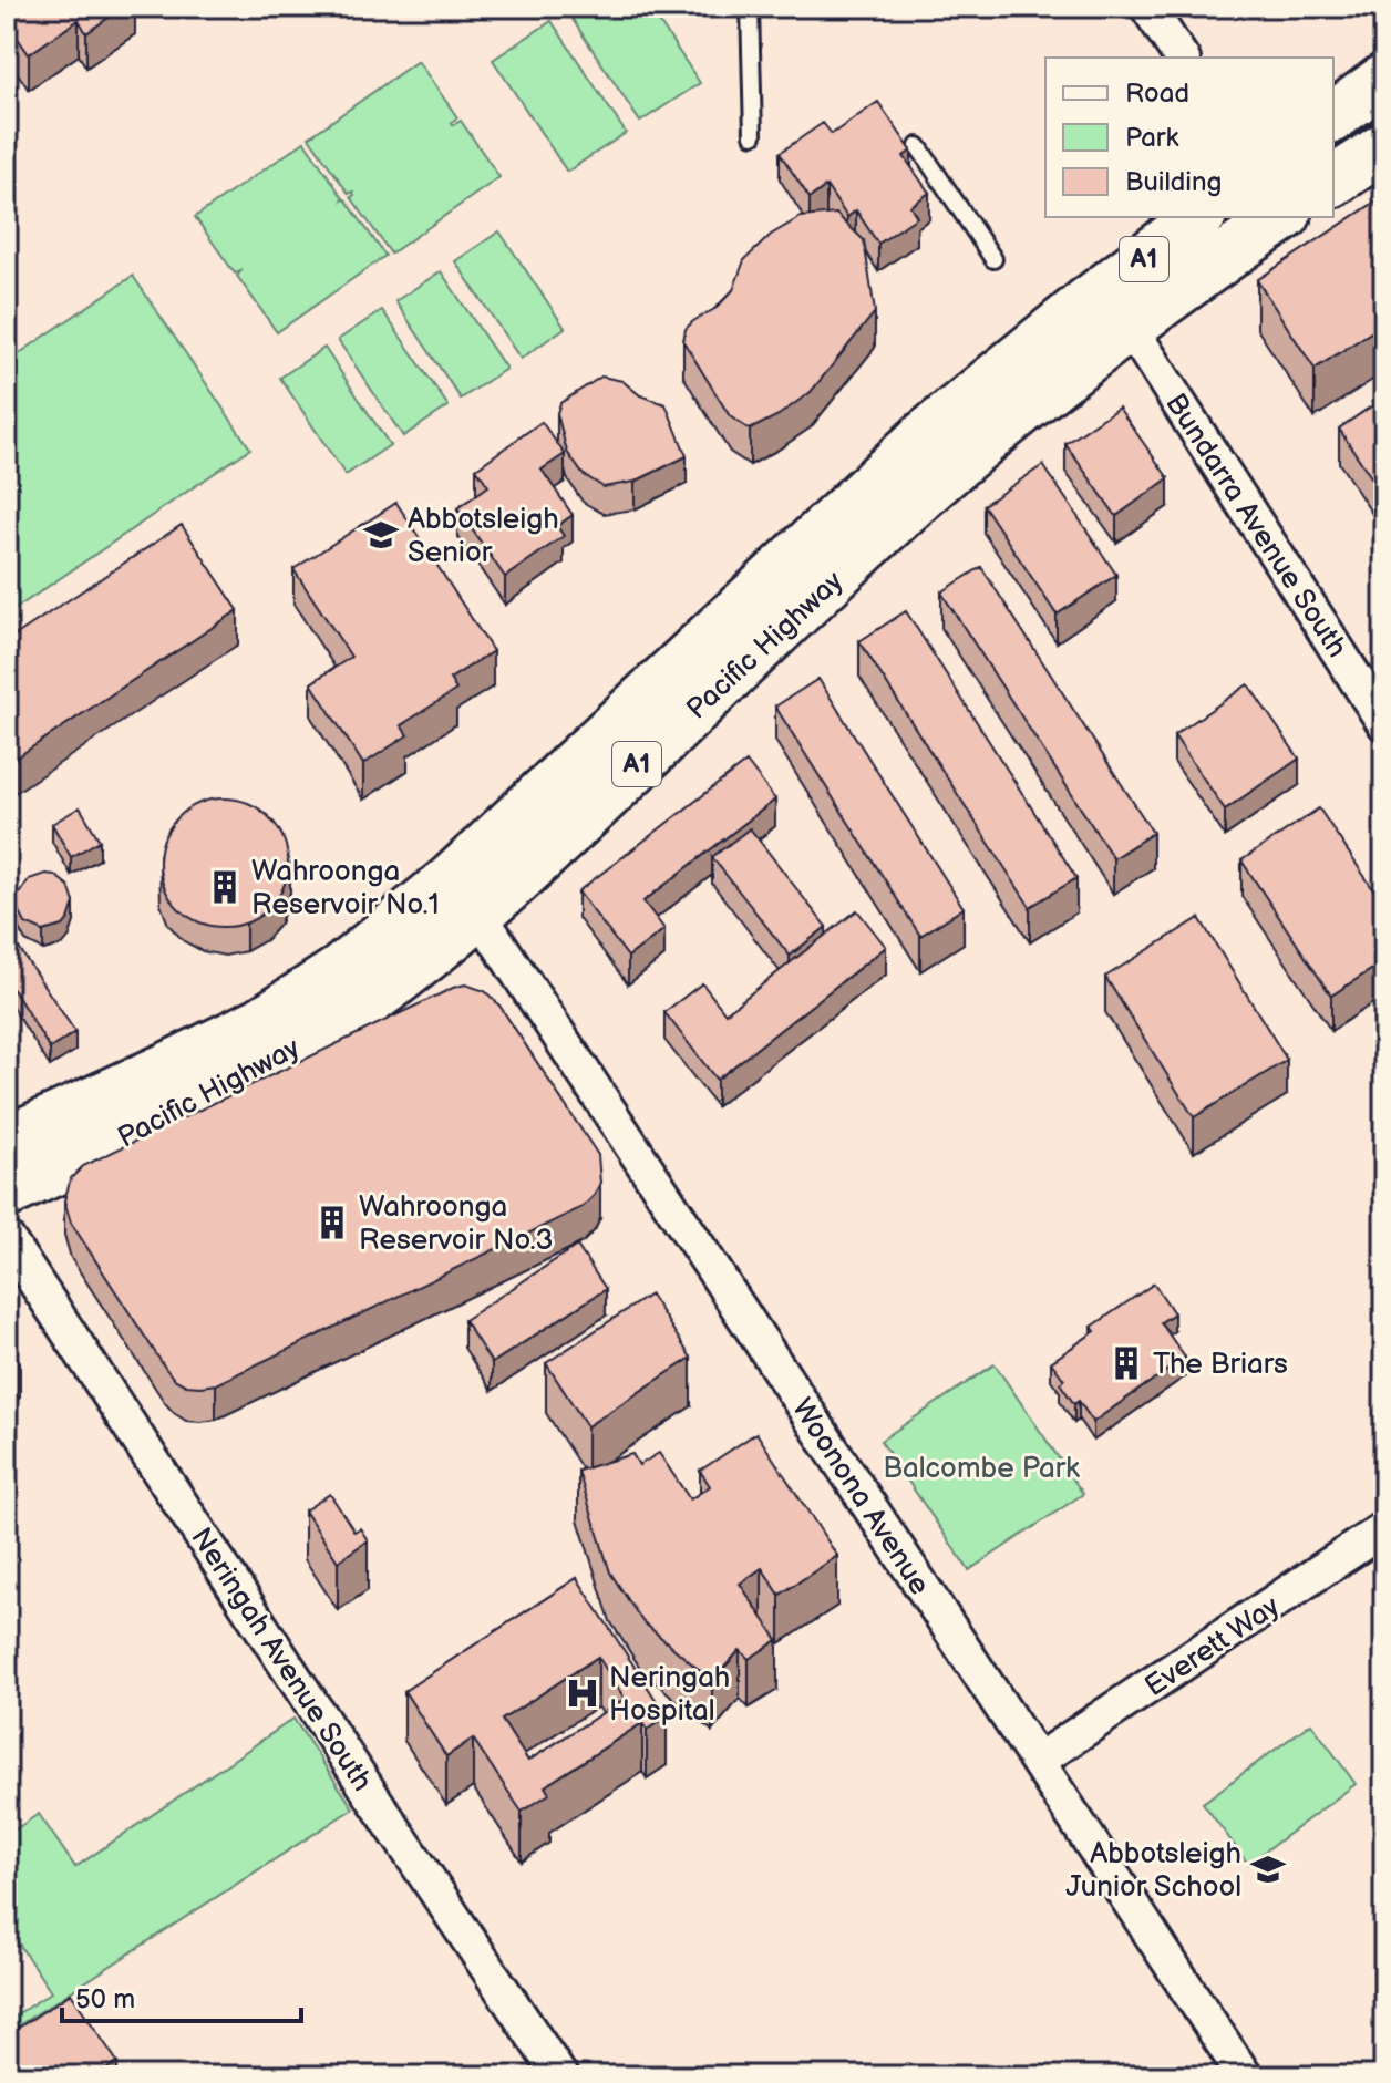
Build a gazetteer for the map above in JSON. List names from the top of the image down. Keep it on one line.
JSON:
{"streets":{"highway":["A1","Pacific Highway"],"street":["Bundarra Avenue South","Woonona Avenue","Everett Way","Neringah Avenue South"]},"crossings":[["Bundarra Avenue South","Pacific Highway"],["Pacific Highway","Woonona Avenue"],["Woonona Avenue","Everett Way"]],"parks":["Balcombe Park"],"places":{"school or university":["Abbotsleigh Senior","Abbotsleigh Junior School"],"building":["Wahroonga Reservoir No.1","Wahroonga Reservoir No.3","The Briars"],"hospital":["Neringah Hospital"]},"legend":["Road","Park","Building"],"scale_bar":"50 m"}
